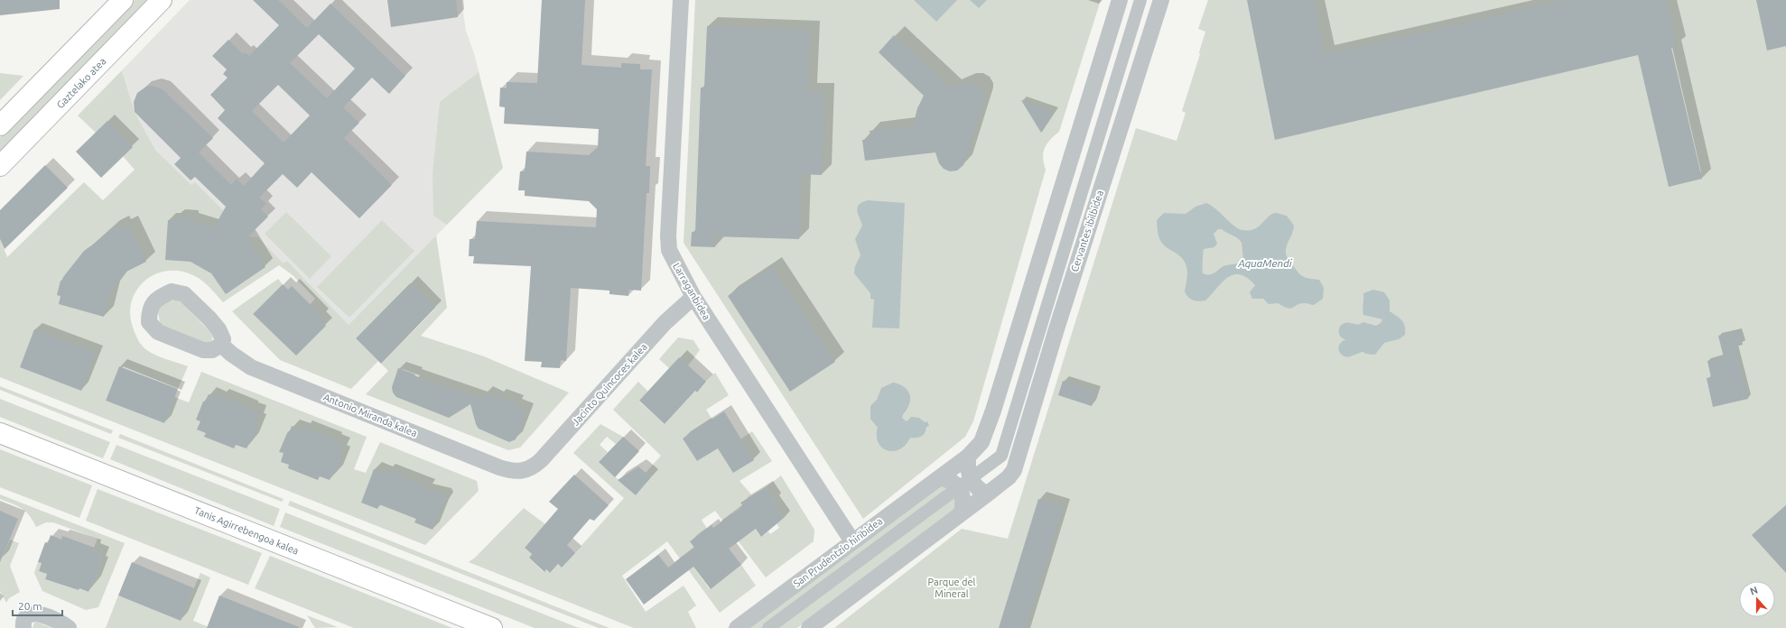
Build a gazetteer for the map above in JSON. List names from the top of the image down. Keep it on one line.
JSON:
{"streets":{"main road":["Gaztelako atea","Tanis Agirrebengoa kalea"],"street":["Cervantes ibilbidea","Larraganbidea","Jacinto Quincoces kalea","Antonio Miranda kalea","San Prudentzio hiribidea"]},"crossings":[["Cervantes ibilbidea","San Prudentzio hiribidea"],["Larraganbidea","Jacinto Quincoces kalea"],["Larraganbidea","San Prudentzio hiribidea"],["Jacinto Quincoces kalea","Antonio Miranda kalea"]],"water":["AquaMendi"],"parks":["Parque del Mineral"],"scale_bar":"20 m","north":"top"}
